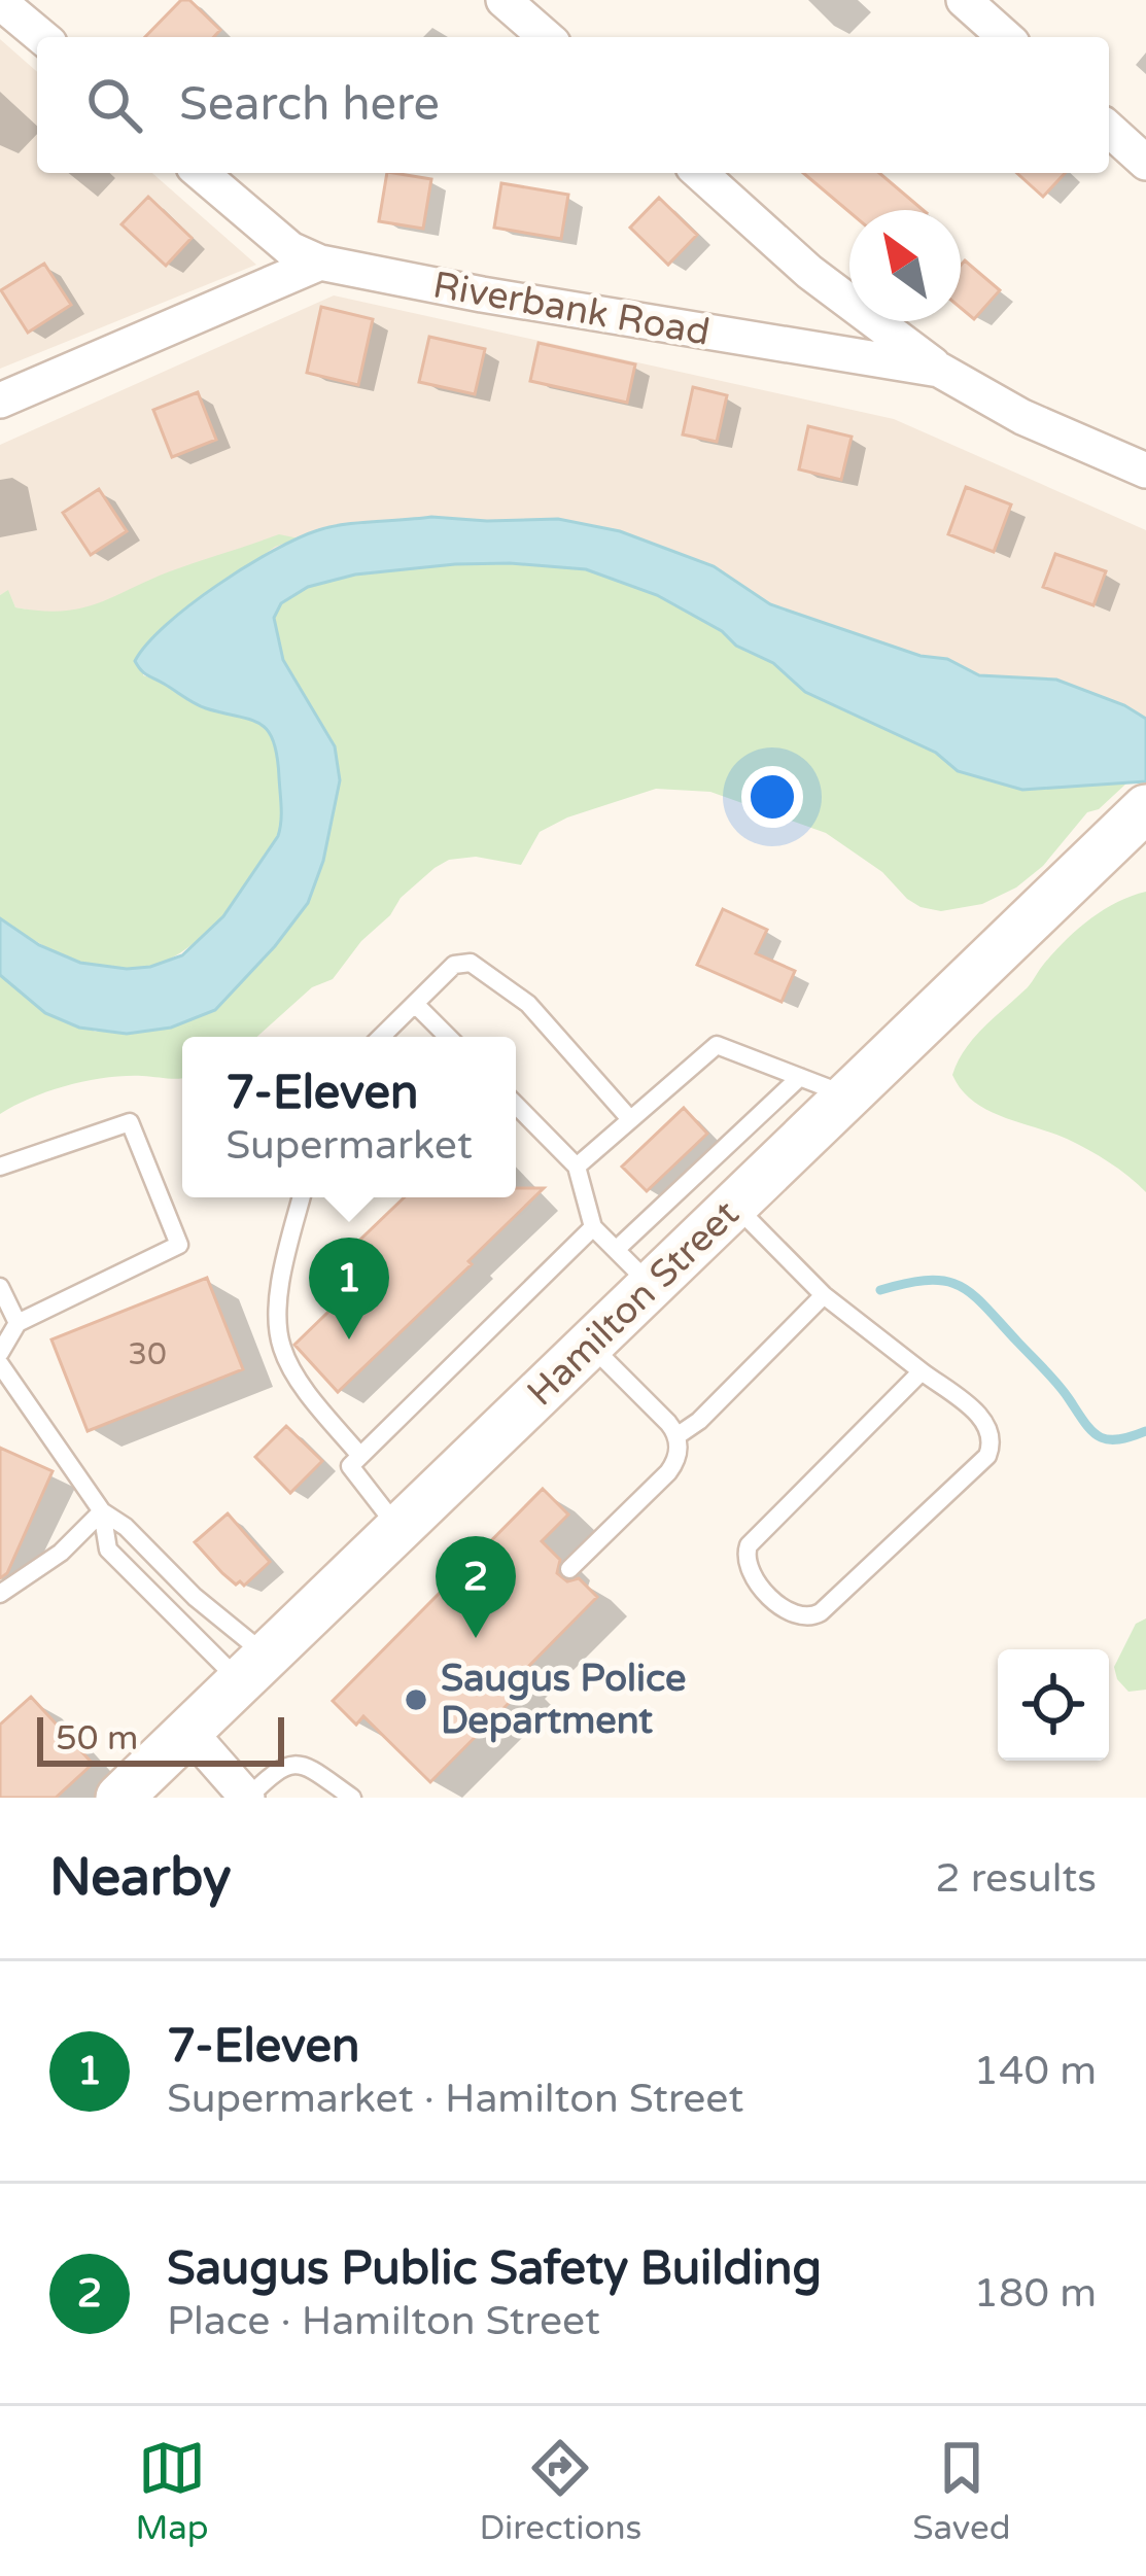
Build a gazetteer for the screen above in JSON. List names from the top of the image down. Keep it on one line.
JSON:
{"streets":{"main road":["Hamilton Street"],"street":["Riverbank Road"]},"places":["Saugus Police Department"],"house_numbers":["30"],"scale_bar":"50 m","north":"top left","page":{"search":"Search here","popup":["7-Eleven","Supermarket"],"pins":["1","2"],"scale":"50 m","heading":["Nearby","2 results"],"list":[{"mark":"1","name":"7-Eleven","note":"Supermarket · Hamilton Street","value":"140 m"},{"mark":"2","name":"Saugus Public Safety Building","note":"Place · Hamilton Street","value":"180 m"}],"nav":["Map","Directions","Saved"]}}
